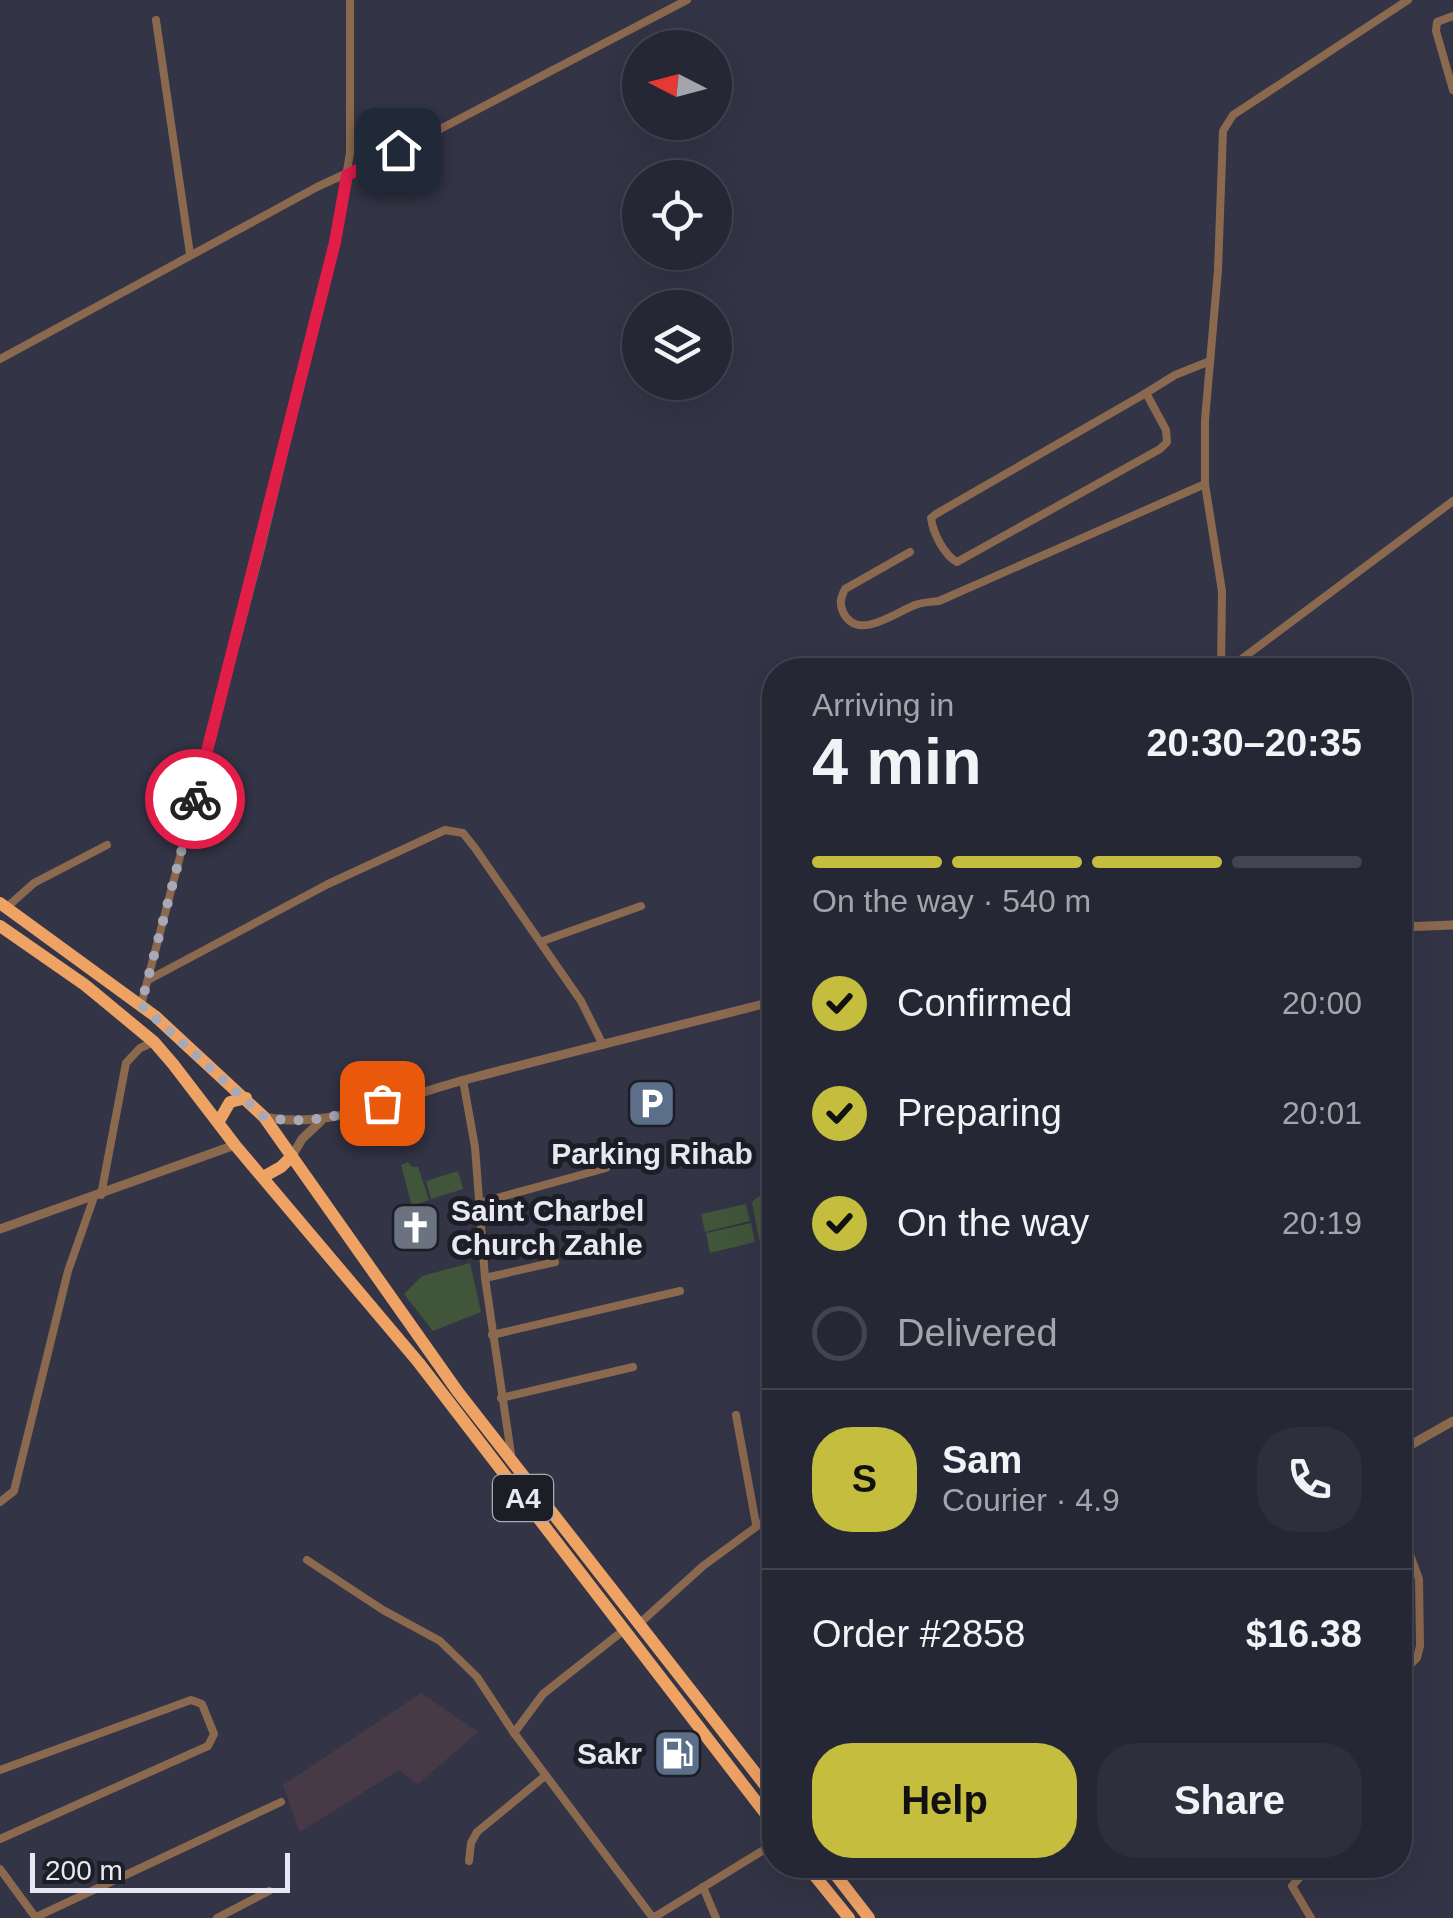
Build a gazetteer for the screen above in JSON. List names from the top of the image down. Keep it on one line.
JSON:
{"streets":{"highway":["A4"]},"places":{"parking":["Parking Rihab"],"church":["Saint Charbel Church Zahle"],"fuel station":["Sakr"]},"scale_bar":"200 m","north":"left","page":{"heading":["4 min","Arriving in","20:30–20:35"],"panel":["Sam","Courier · 4.9","Order #2858","$16.38"],"bar":"On the way · 540 m","list":[["Confirmed","20:00"],["Preparing","20:01"],["On the way","20:19"],"Delivered"],"round":"S","buttons":["Help","Share"],"scale":"200 m"}}
